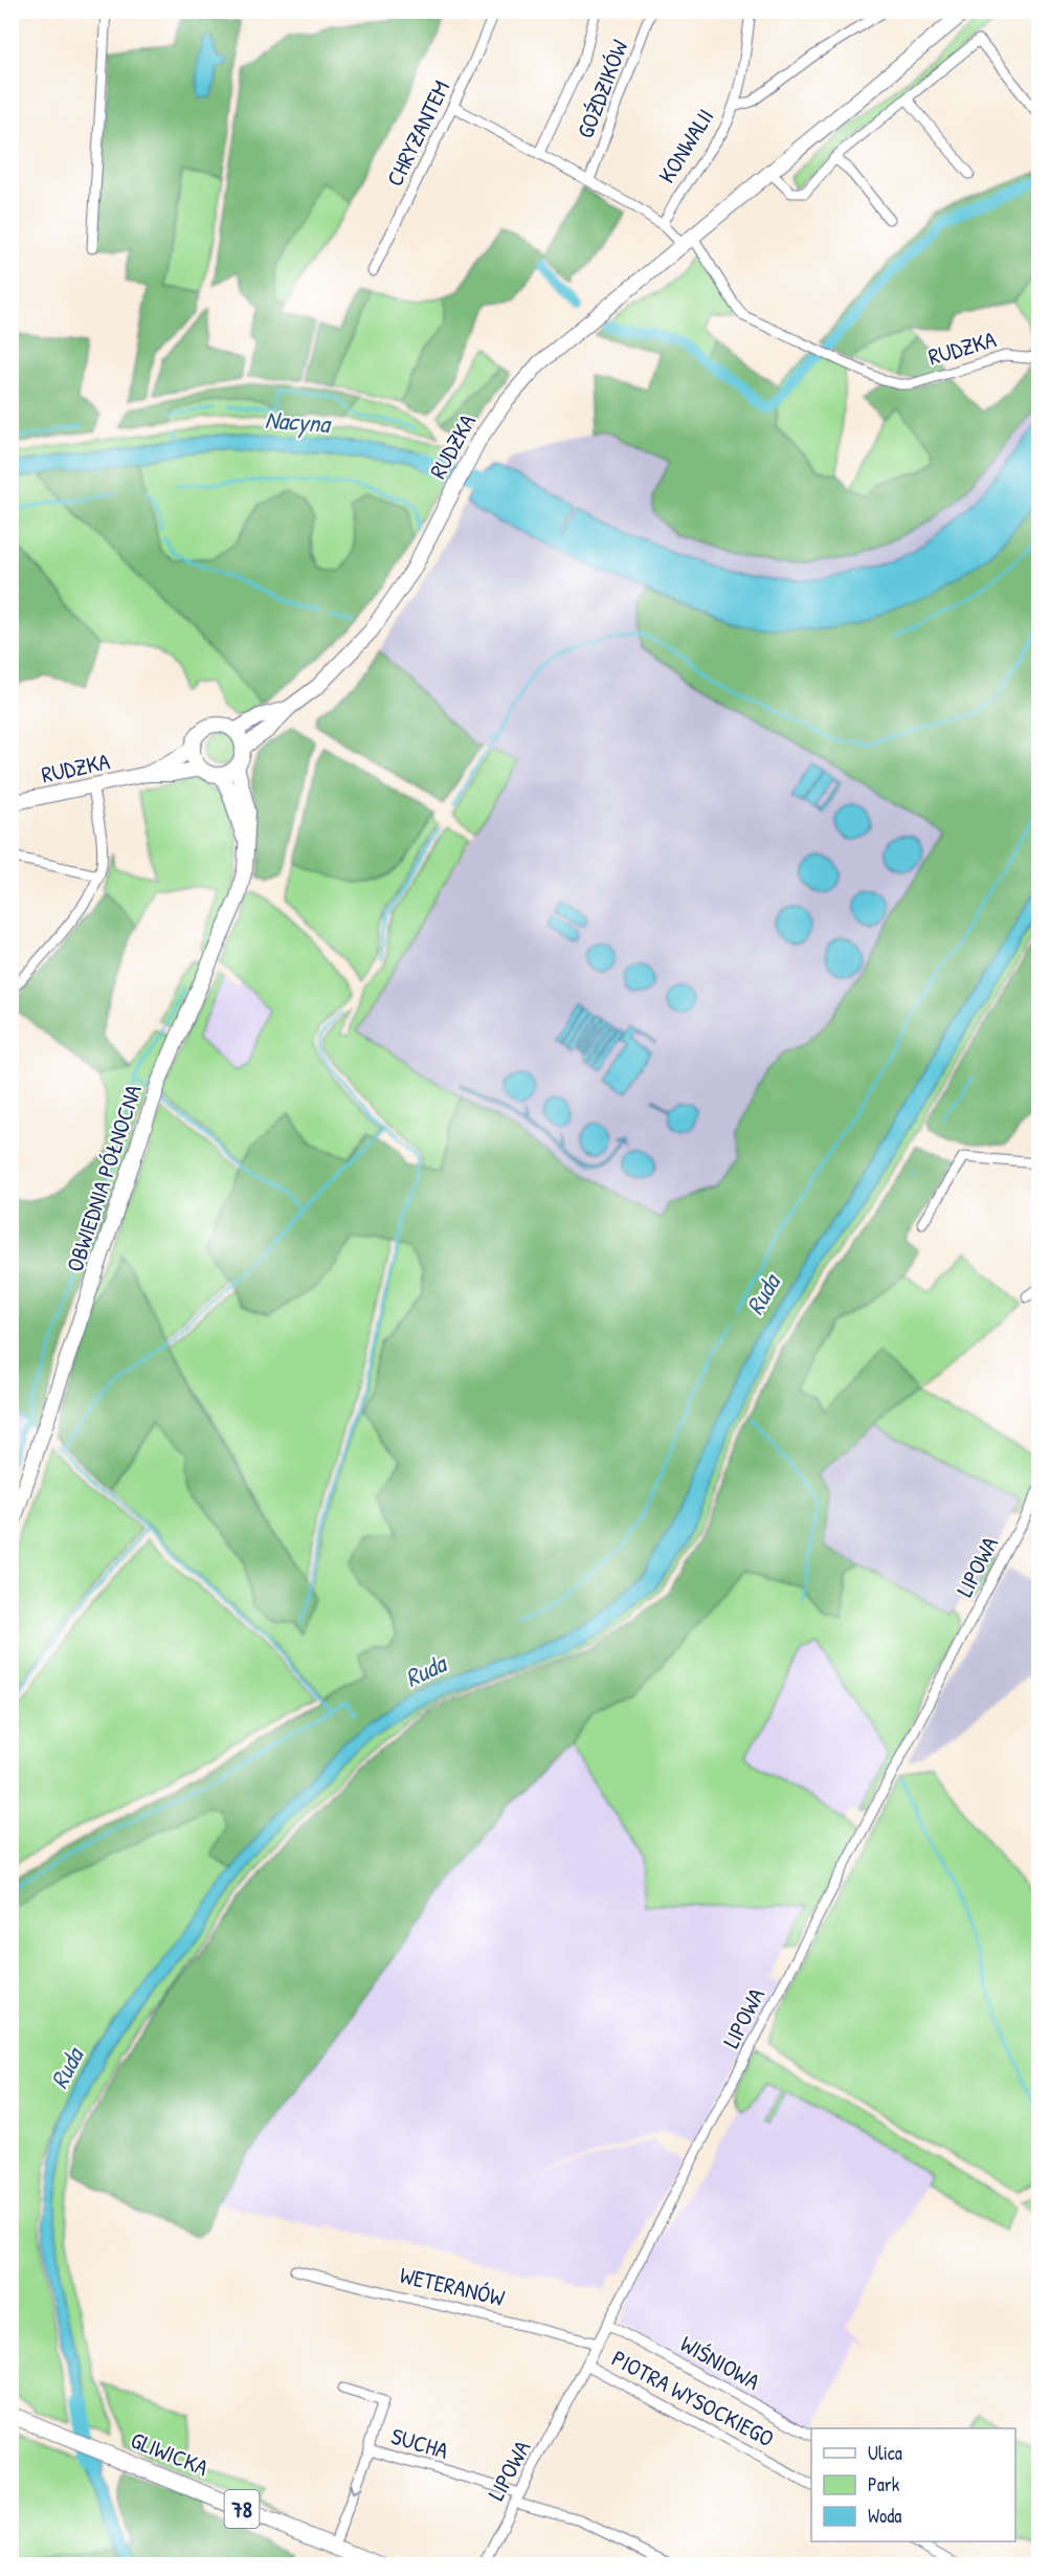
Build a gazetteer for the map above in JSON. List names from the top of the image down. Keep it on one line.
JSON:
{"streets":{"main road":["RUDZKA","OBWIEDNIA PÓŁNOCNA","GLIWICKA","78"],"street":["GOŹDZIKÓW","CHRYZANTEM","KONWALII","LIPOWA","WETERANÓW","WIŚNIOWA","PIOTRA WYSOCKIEGO","SUCHA"]},"crossings":[["RUDZKA","OBWIEDNIA PÓŁNOCNA"],["LIPOWA","WETERANÓW"],["LIPOWA","WIŚNIOWA"],["LIPOWA","PIOTRA WYSOCKIEGO"],["LIPOWA","SUCHA"],["SUCHA","GLIWICKA"]],"water":["Nacyna","Ruda"],"legend":["Ulica","Park","Woda"]}
